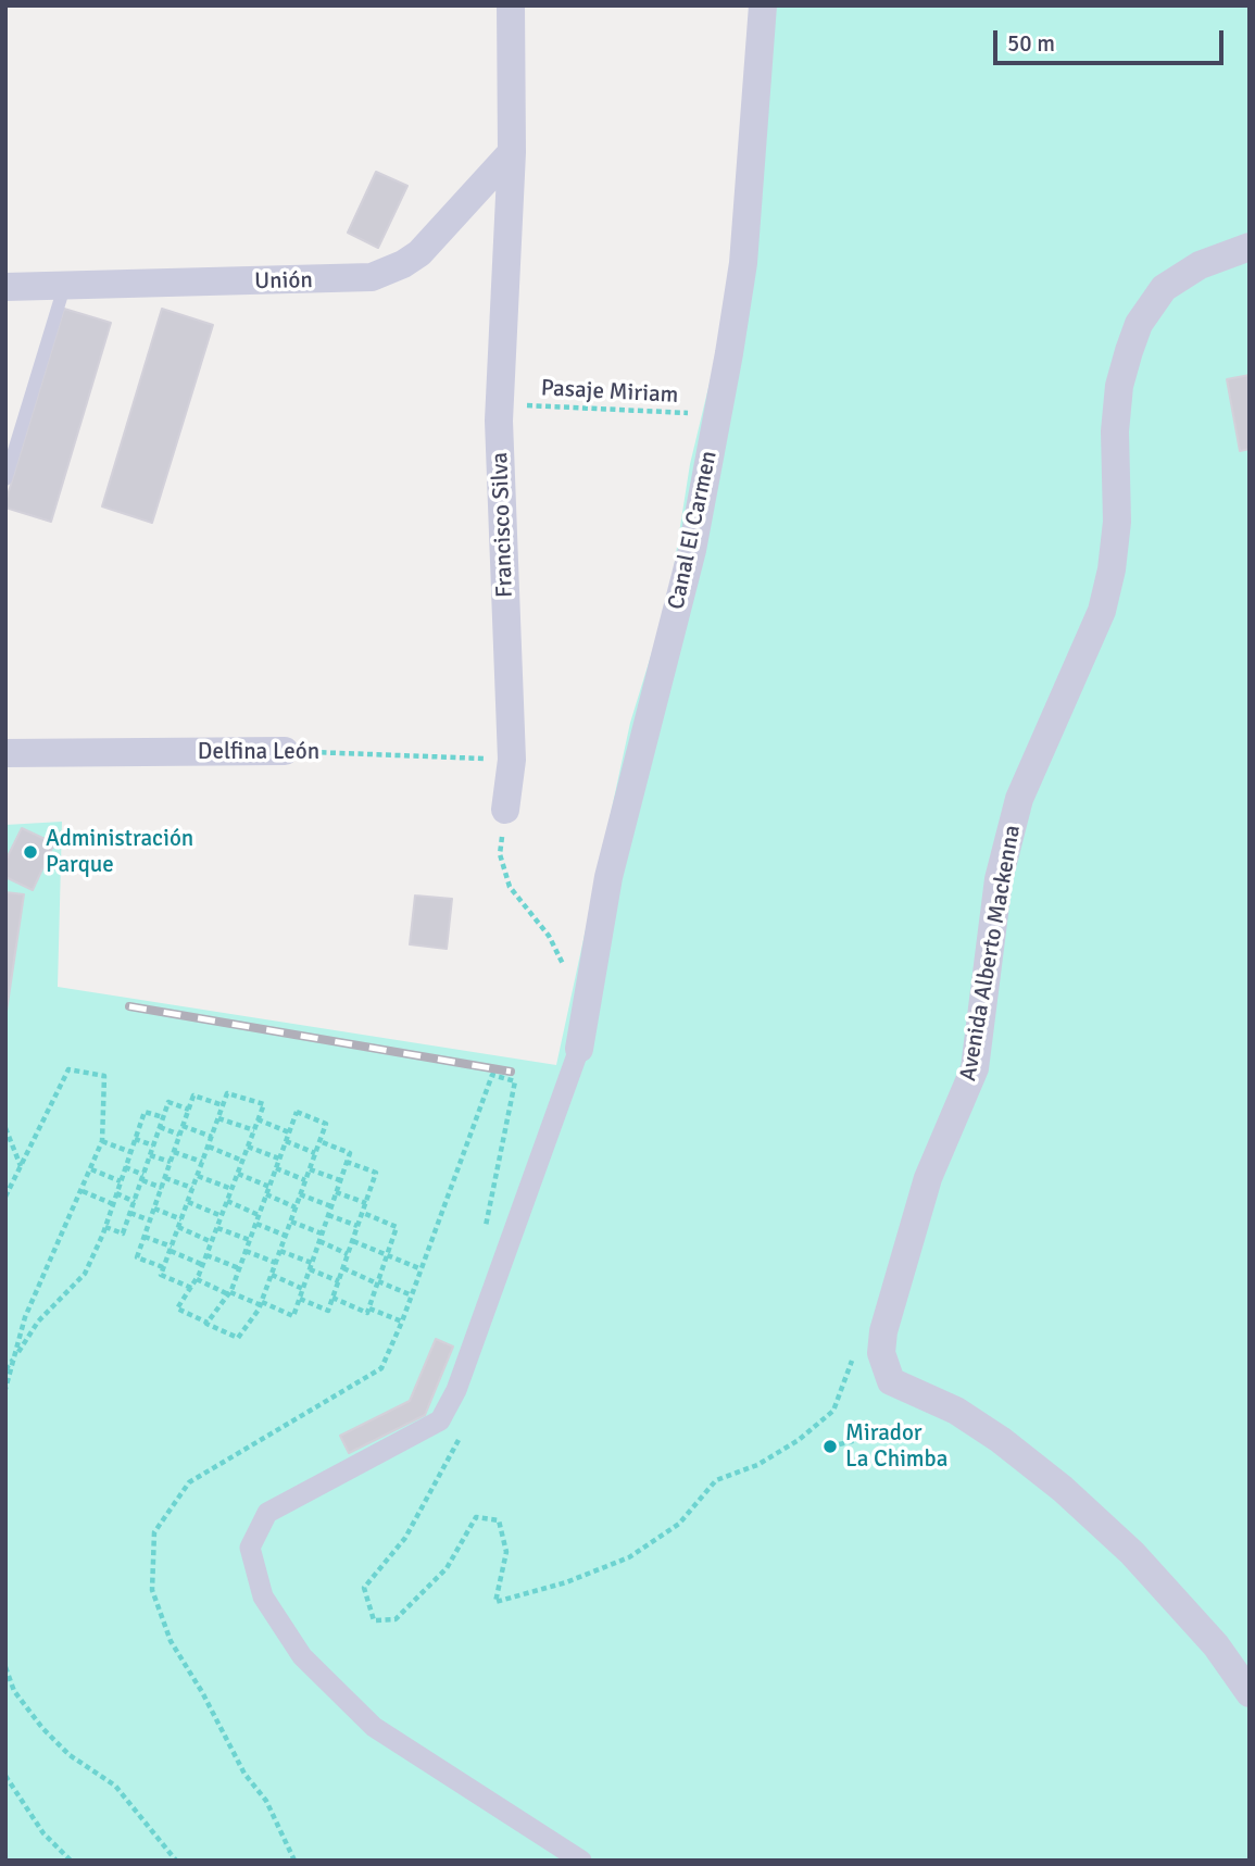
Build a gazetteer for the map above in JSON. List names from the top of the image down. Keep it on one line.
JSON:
{"streets":{"street":["Unión","Francisco Silva","Canal El Carmen","Delfina León","Avenida Alberto Mackenna"],"path":["Pasaje Miriam"]},"crossings":[["Unión","Francisco Silva"],["Pasaje Miriam","Francisco Silva"],["Pasaje Miriam","Canal El Carmen"],["Francisco Silva","Delfina León"]],"places":["Administración Parque","Mirador La Chimba"],"scale_bar":"50 m"}
